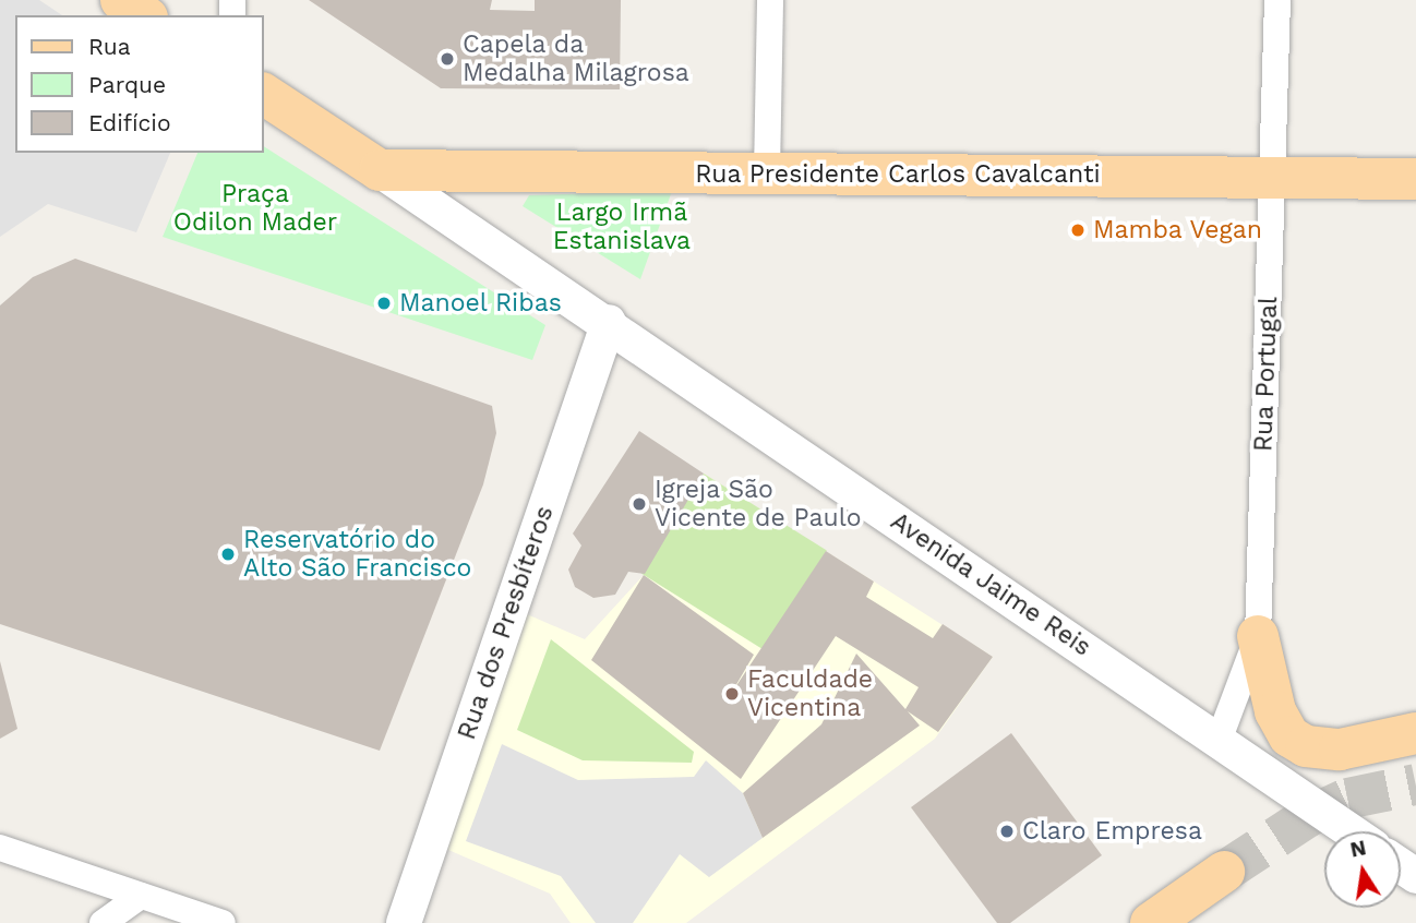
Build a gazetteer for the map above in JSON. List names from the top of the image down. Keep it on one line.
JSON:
{"streets":{"main road":["Rua Presidente Carlos Cavalcanti"],"street":["Rua Portugal","Avenida Jaime Reis","Rua dos Presbíteros"]},"crossings":[["Rua Presidente Carlos Cavalcanti","Rua Portugal"],["Rua Presidente Carlos Cavalcanti","Avenida Jaime Reis"],["Rua Portugal","Avenida Jaime Reis"],["Avenida Jaime Reis","Rua dos Presbíteros"]],"parks":["Praça Odilon Mader","Largo Irmã Estanislava"],"places":["Capela da Medalha Milagrosa","Mamba Vegan","Manoel Ribas","Igreja São Vicente de Paulo","Reservatório do Alto São Francisco","Faculdade Vicentina","Claro Empresa"],"legend":["Rua","Parque","Edifício"],"north":"top"}
